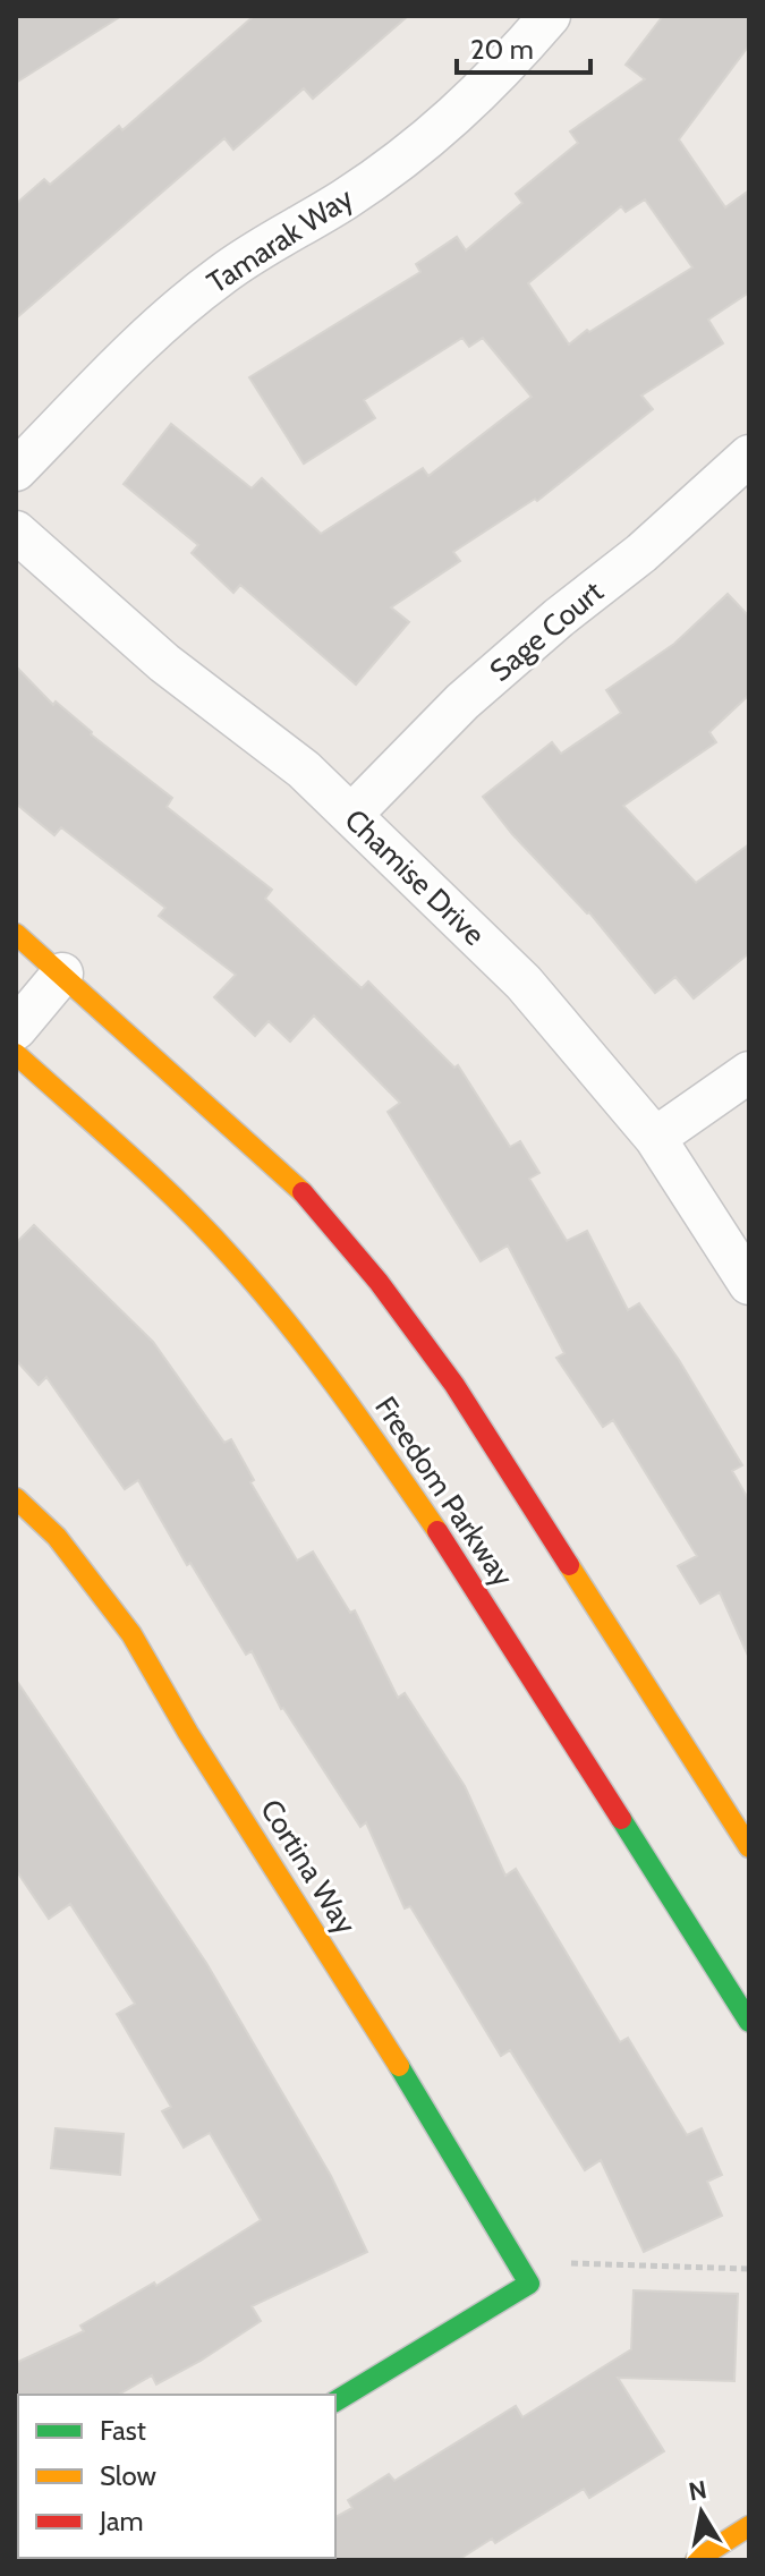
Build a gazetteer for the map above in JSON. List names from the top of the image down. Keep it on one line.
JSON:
{"streets":{"main road":["Freedom Parkway","Cortina Way"],"street":["Tamarak Way","Sage Court","Chamise Drive"]},"crossings":[["Sage Court","Chamise Drive"]],"legend":["Fast","Slow","Jam"],"scale_bar":"20 m","north":"top"}
